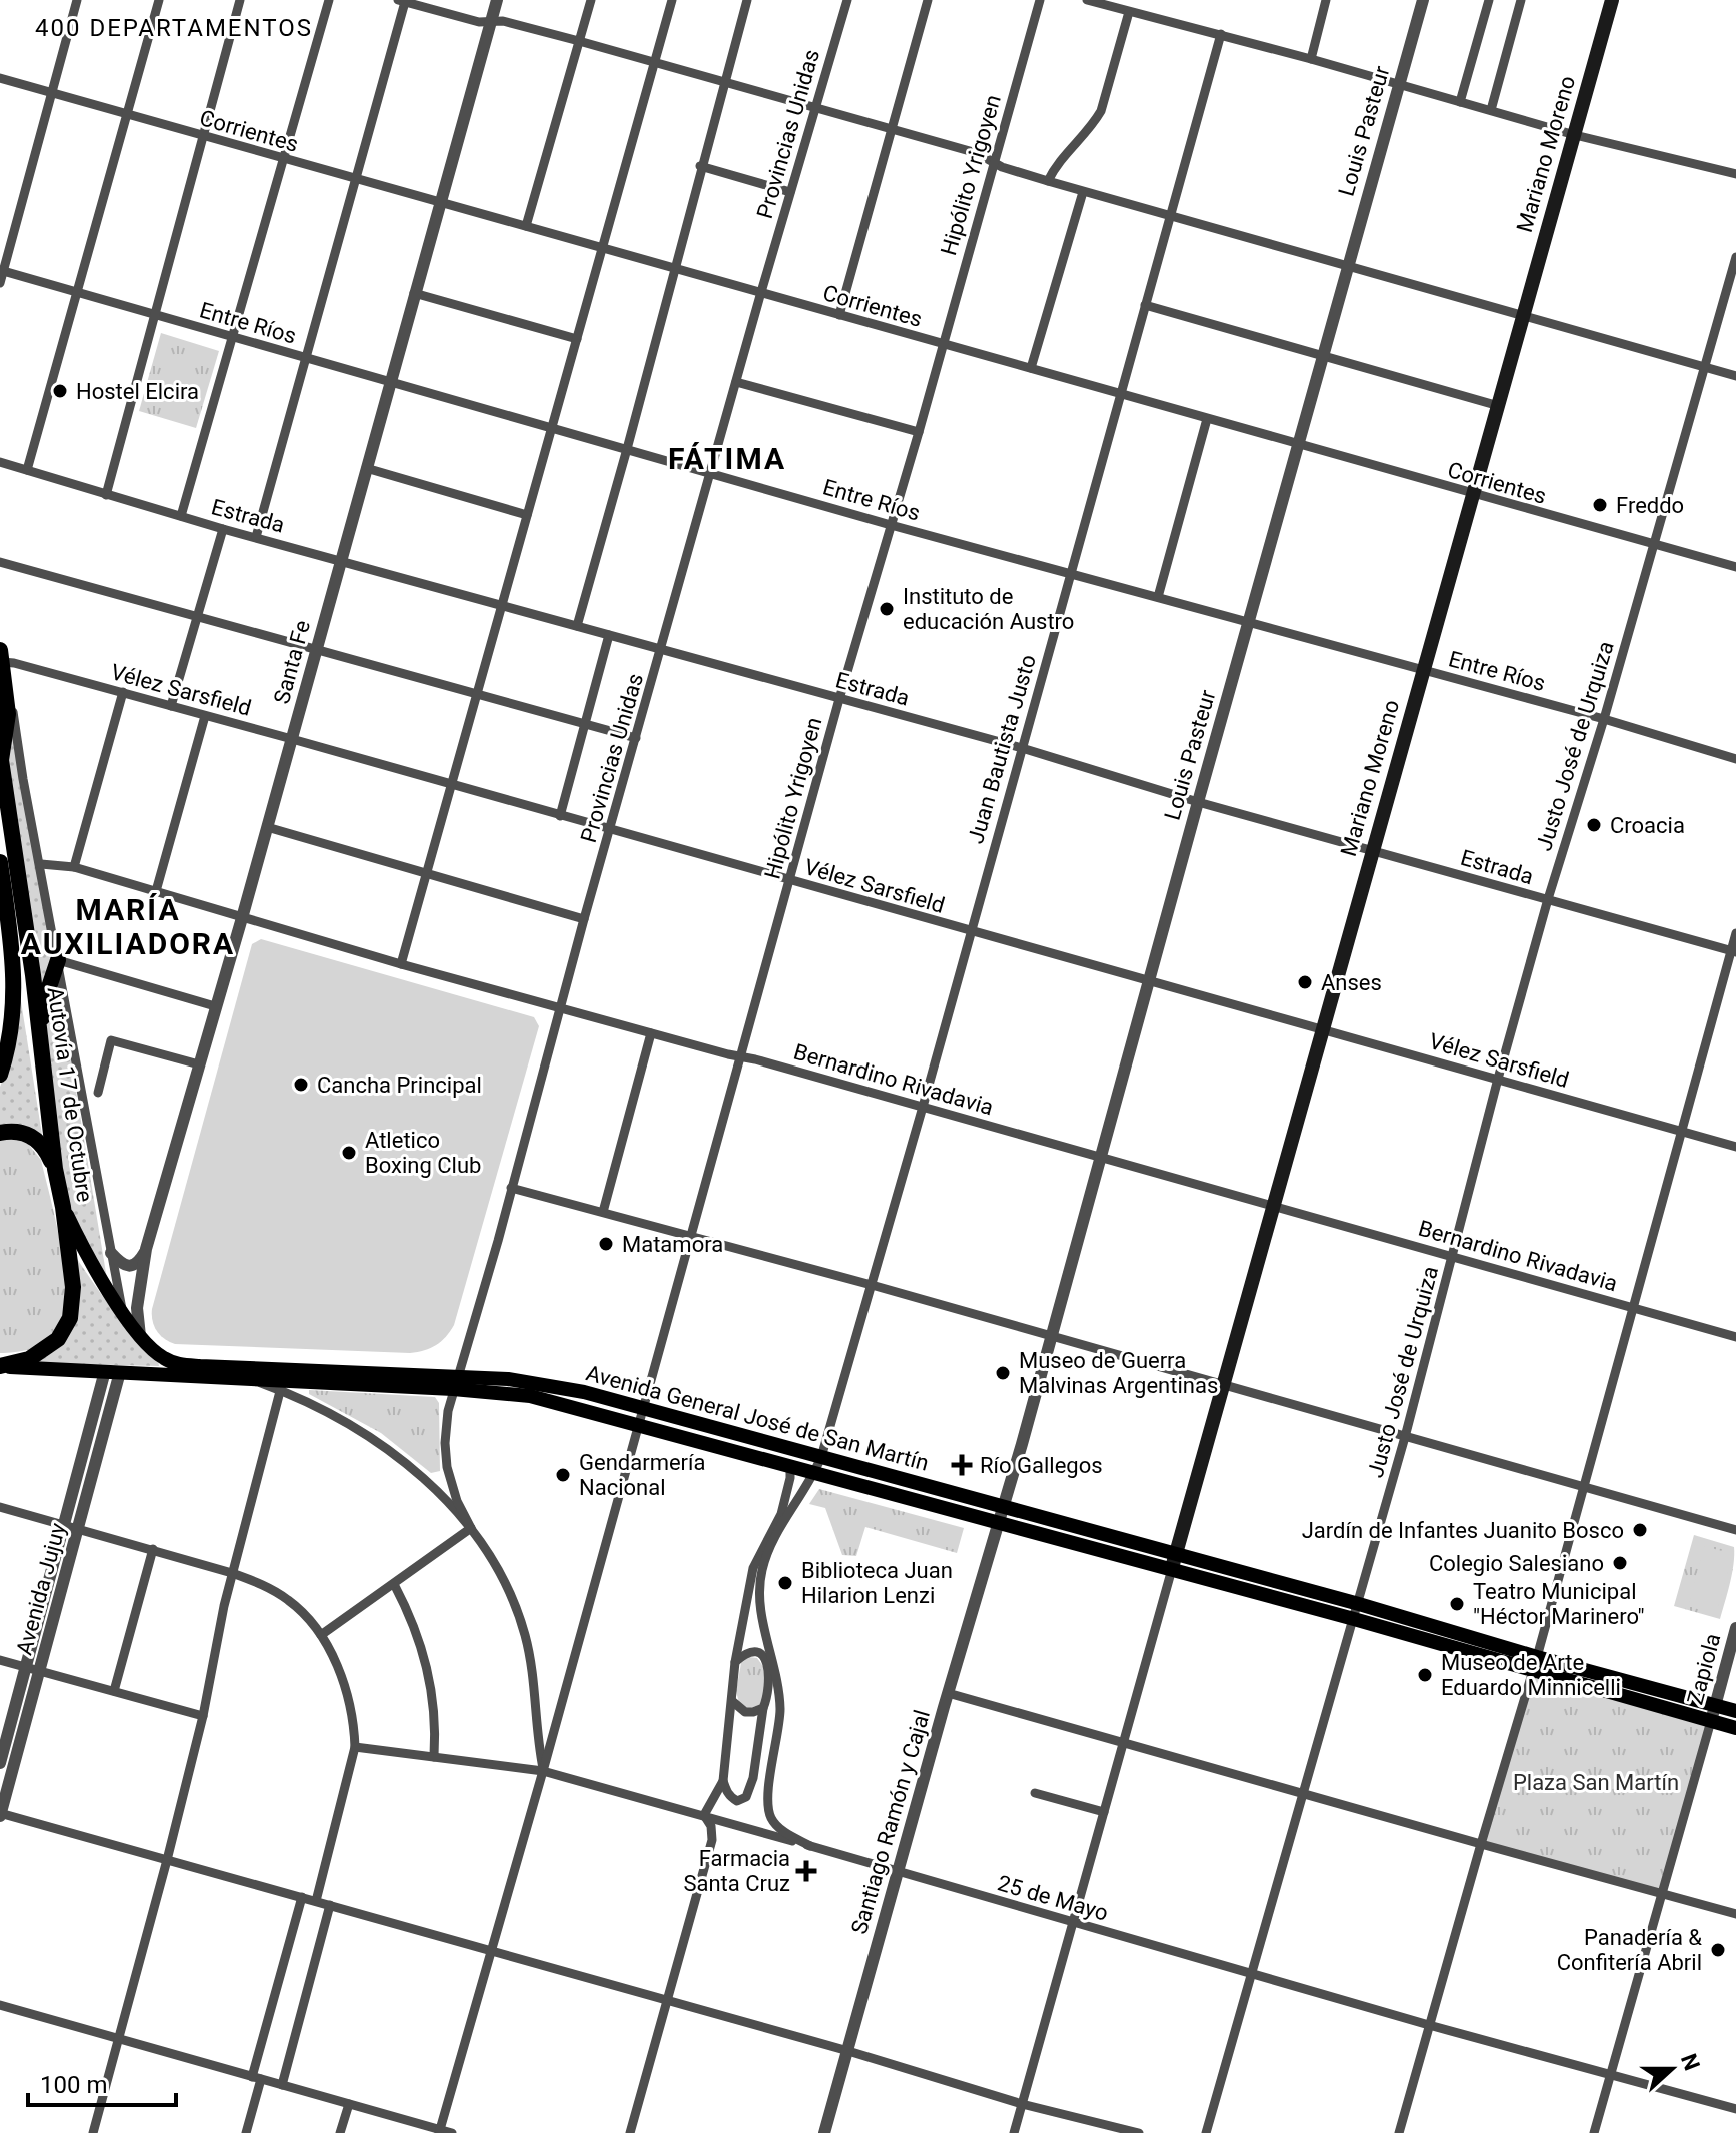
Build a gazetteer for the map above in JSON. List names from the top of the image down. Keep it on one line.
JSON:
{"streets":{"highway":["Autovía 17 de Octubre"],"main road":["Mariano Moreno","Avenida General José de San Martín"],"street":["Corrientes","Louis Pasteur","Provincias Unidas","Hipólito Yrigoyen","Entre Ríos","Estrada","Santa Fe","Vélez Sarsfield","Justo José de Urquiza","Juan Bautista Justo","Bernardino Rivadavia","Avenida Jujuy","Zapiola","Santiago Ramón y Cajal","25 de Mayo"]},"crossings":[["Corrientes","Louis Pasteur"],["Corrientes","Provincias Unidas"],["Corrientes","Mariano Moreno"],["Corrientes","Hipólito Yrigoyen"],["Corrientes","Santa Fe"],["Corrientes","Justo José de Urquiza"],["Corrientes","Juan Bautista Justo"],["Louis Pasteur","Entre Ríos"],["Louis Pasteur","Estrada"],["Louis Pasteur","Vélez Sarsfield"],["Louis Pasteur","Bernardino Rivadavia"],["Louis Pasteur","Avenida General José de San Martín"],["Louis Pasteur","Santiago Ramón y Cajal"],["Provincias Unidas","Entre Ríos"],["Provincias Unidas","Estrada"],["Provincias Unidas","Vélez Sarsfield"],["Provincias Unidas","Bernardino Rivadavia"],["Provincias Unidas","Avenida General José de San Martín"],["Mariano Moreno","Entre Ríos"],["Mariano Moreno","Estrada"],["Mariano Moreno","Vélez Sarsfield"],["Mariano Moreno","Bernardino Rivadavia"],["Mariano Moreno","Avenida General José de San Martín"],["Hipólito Yrigoyen","Entre Ríos"],["Hipólito Yrigoyen","Estrada"],["Hipólito Yrigoyen","Vélez Sarsfield"],["Hipólito Yrigoyen","Bernardino Rivadavia"],["Hipólito Yrigoyen","Avenida General José de San Martín"],["Hipólito Yrigoyen","25 de Mayo"],["Entre Ríos","Santa Fe"],["Entre Ríos","Justo José de Urquiza"],["Entre Ríos","Juan Bautista Justo"],["Estrada","Santa Fe"],["Estrada","Justo José de Urquiza"],["Estrada","Juan Bautista Justo"],["Santa Fe","Vélez Sarsfield"],["Santa Fe","Bernardino Rivadavia"],["Santa Fe","Avenida General José de San Martín"],["Vélez Sarsfield","Justo José de Urquiza"],["Vélez Sarsfield","Juan Bautista Justo"],["Vélez Sarsfield","Autovía 17 de Octubre"],["Justo José de Urquiza","Bernardino Rivadavia"],["Justo José de Urquiza","Avenida General José de San Martín"],["Justo José de Urquiza","25 de Mayo"],["Juan Bautista Justo","Bernardino Rivadavia"],["Juan Bautista Justo","Avenida General José de San Martín"],["Autovía 17 de Octubre","Avenida General José de San Martín"],["Avenida General José de San Martín","Avenida Jujuy"],["Avenida General José de San Martín","Zapiola"],["Avenida General José de San Martín","Santiago Ramón y Cajal"],["Santiago Ramón y Cajal","25 de Mayo"]],"districts":["400 DEPARTAMENTOS","FÁTIMA","MARÍA AUXILIADORA"],"parks":["Plaza San Martín"],"places":{"other":["Hostel Elcira","Freddo","Instituto de educación Austro","Croacia","Anses","Cancha Principal","Atletico Boxing Club","Matamora","Museo de Guerra Malvinas Argentinas","Gendarmería Nacional","Jardín de Infantes Juanito Bosco","Colegio Salesiano","Biblioteca Juan Hilarion Lenzi","Teatro Municipal \"Héctor Marinero\"","Museo de Arte Eduardo Minnicelli","Panadería & Confitería Abril"],"health":["Río Gallegos","Farmacia Santa Cruz"]},"scale_bar":"100 m","north":"right"}
